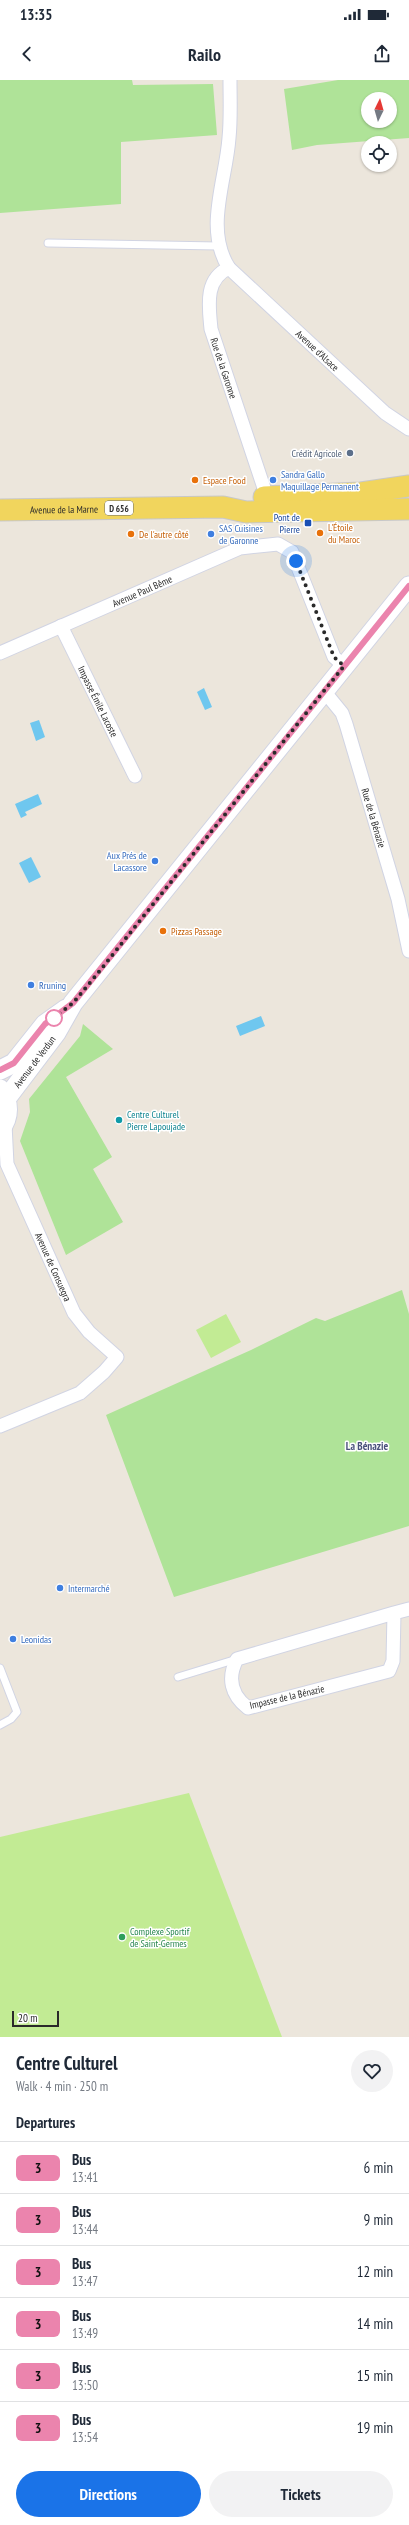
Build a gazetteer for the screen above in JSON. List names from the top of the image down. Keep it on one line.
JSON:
{"streets":{"main road":["D 656","Avenue de la Marne","Avenue de Verdun"],"street":["Avenue d'Alsace","Rue de la Garonne","Avenue Paul Bême","Impasse Émile Lacoste","Rue de la Bénazie","Avenue de Consuegra","Impasse de la Bénazie"]},"crossings":[["Avenue d'Alsace","Rue de la Garonne"],["Rue de la Garonne","Avenue de la Marne"],["Avenue Paul Bême","Impasse Émile Lacoste"],["Avenue Paul Bême","Avenue de Verdun"],["Rue de la Bénazie","Avenue de Verdun"]],"districts":["La Bénazie"],"places":{"other":["Crédit Agricole","Espace Food","Sandra Gallo Maquillage Permanent","L'Étoile du Maroc","De l'autre côté","SAS Cuisines de Garonne","Aux Prés de Lacassore","Pizzas Passage","Rruning","Centre Culturel Pierre Lapoujade","Intermarché","Leonidas","Complexe Sportif de Saint-Germes"],"transit":["Pont de Pierre"]},"lines":["bus line 3"],"scale_bar":"20 m","north":"top","page":{"status":"13:35","header":"Railo","scale":"20 m","heading":[["Centre Culturel","Walk · 4 min · 250 m"],"Departures"],"list":[{"mark":"3","name":"Bus","note":"13:41","value":"6 min"},{"mark":"3","name":"Bus","note":"13:44","value":"9 min"},{"mark":"3","name":"Bus","note":"13:47","value":"12 min"},{"mark":"3","name":"Bus","note":"13:49","value":"14 min"},{"mark":"3","name":"Bus","note":"13:50","value":"15 min"},{"mark":"3","name":"Bus","note":"13:54","value":"19 min"}],"buttons":["Directions","Tickets"]}}
